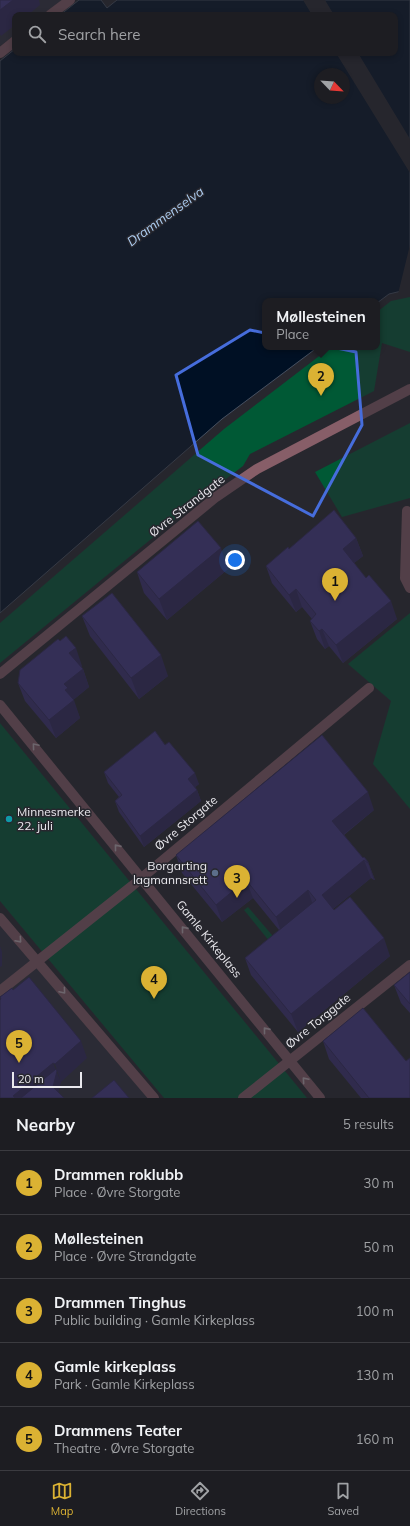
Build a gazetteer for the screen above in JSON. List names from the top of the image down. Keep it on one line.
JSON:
{"streets":{"street":["Øvre Strandgate","Øvre Storgate","Gamle Kirkeplass","Øvre Torggate"]},"crossings":[["Øvre Storgate","Gamle Kirkeplass"],["Gamle Kirkeplass","Øvre Torggate"]],"one_way":["Gamle Kirkeplass"],"water":["Drammenselva"],"places":["Minnesmerke 22. juli","Borgarting lagmannsrett"],"scale_bar":"20 m","north":"bottom right","page":{"search":"Search here","popup":["Møllesteinen","Place"],"pins":["2","1","3","4","5"],"scale":"20 m","heading":["Nearby","5 results"],"list":[{"mark":"1","name":"Drammen roklubb","note":"Place · Øvre Storgate","value":"30 m"},{"mark":"2","name":"Møllesteinen","note":"Place · Øvre Strandgate","value":"50 m"},{"mark":"3","name":"Drammen Tinghus","note":"Public building · Gamle Kirkeplass","value":"100 m"},{"mark":"4","name":"Gamle kirkeplass","note":"Park · Gamle Kirkeplass","value":"130 m"},{"mark":"5","name":"Drammens Teater","note":"Theatre · Øvre Storgate","value":"160 m"}],"nav":["Map","Directions","Saved"]}}
